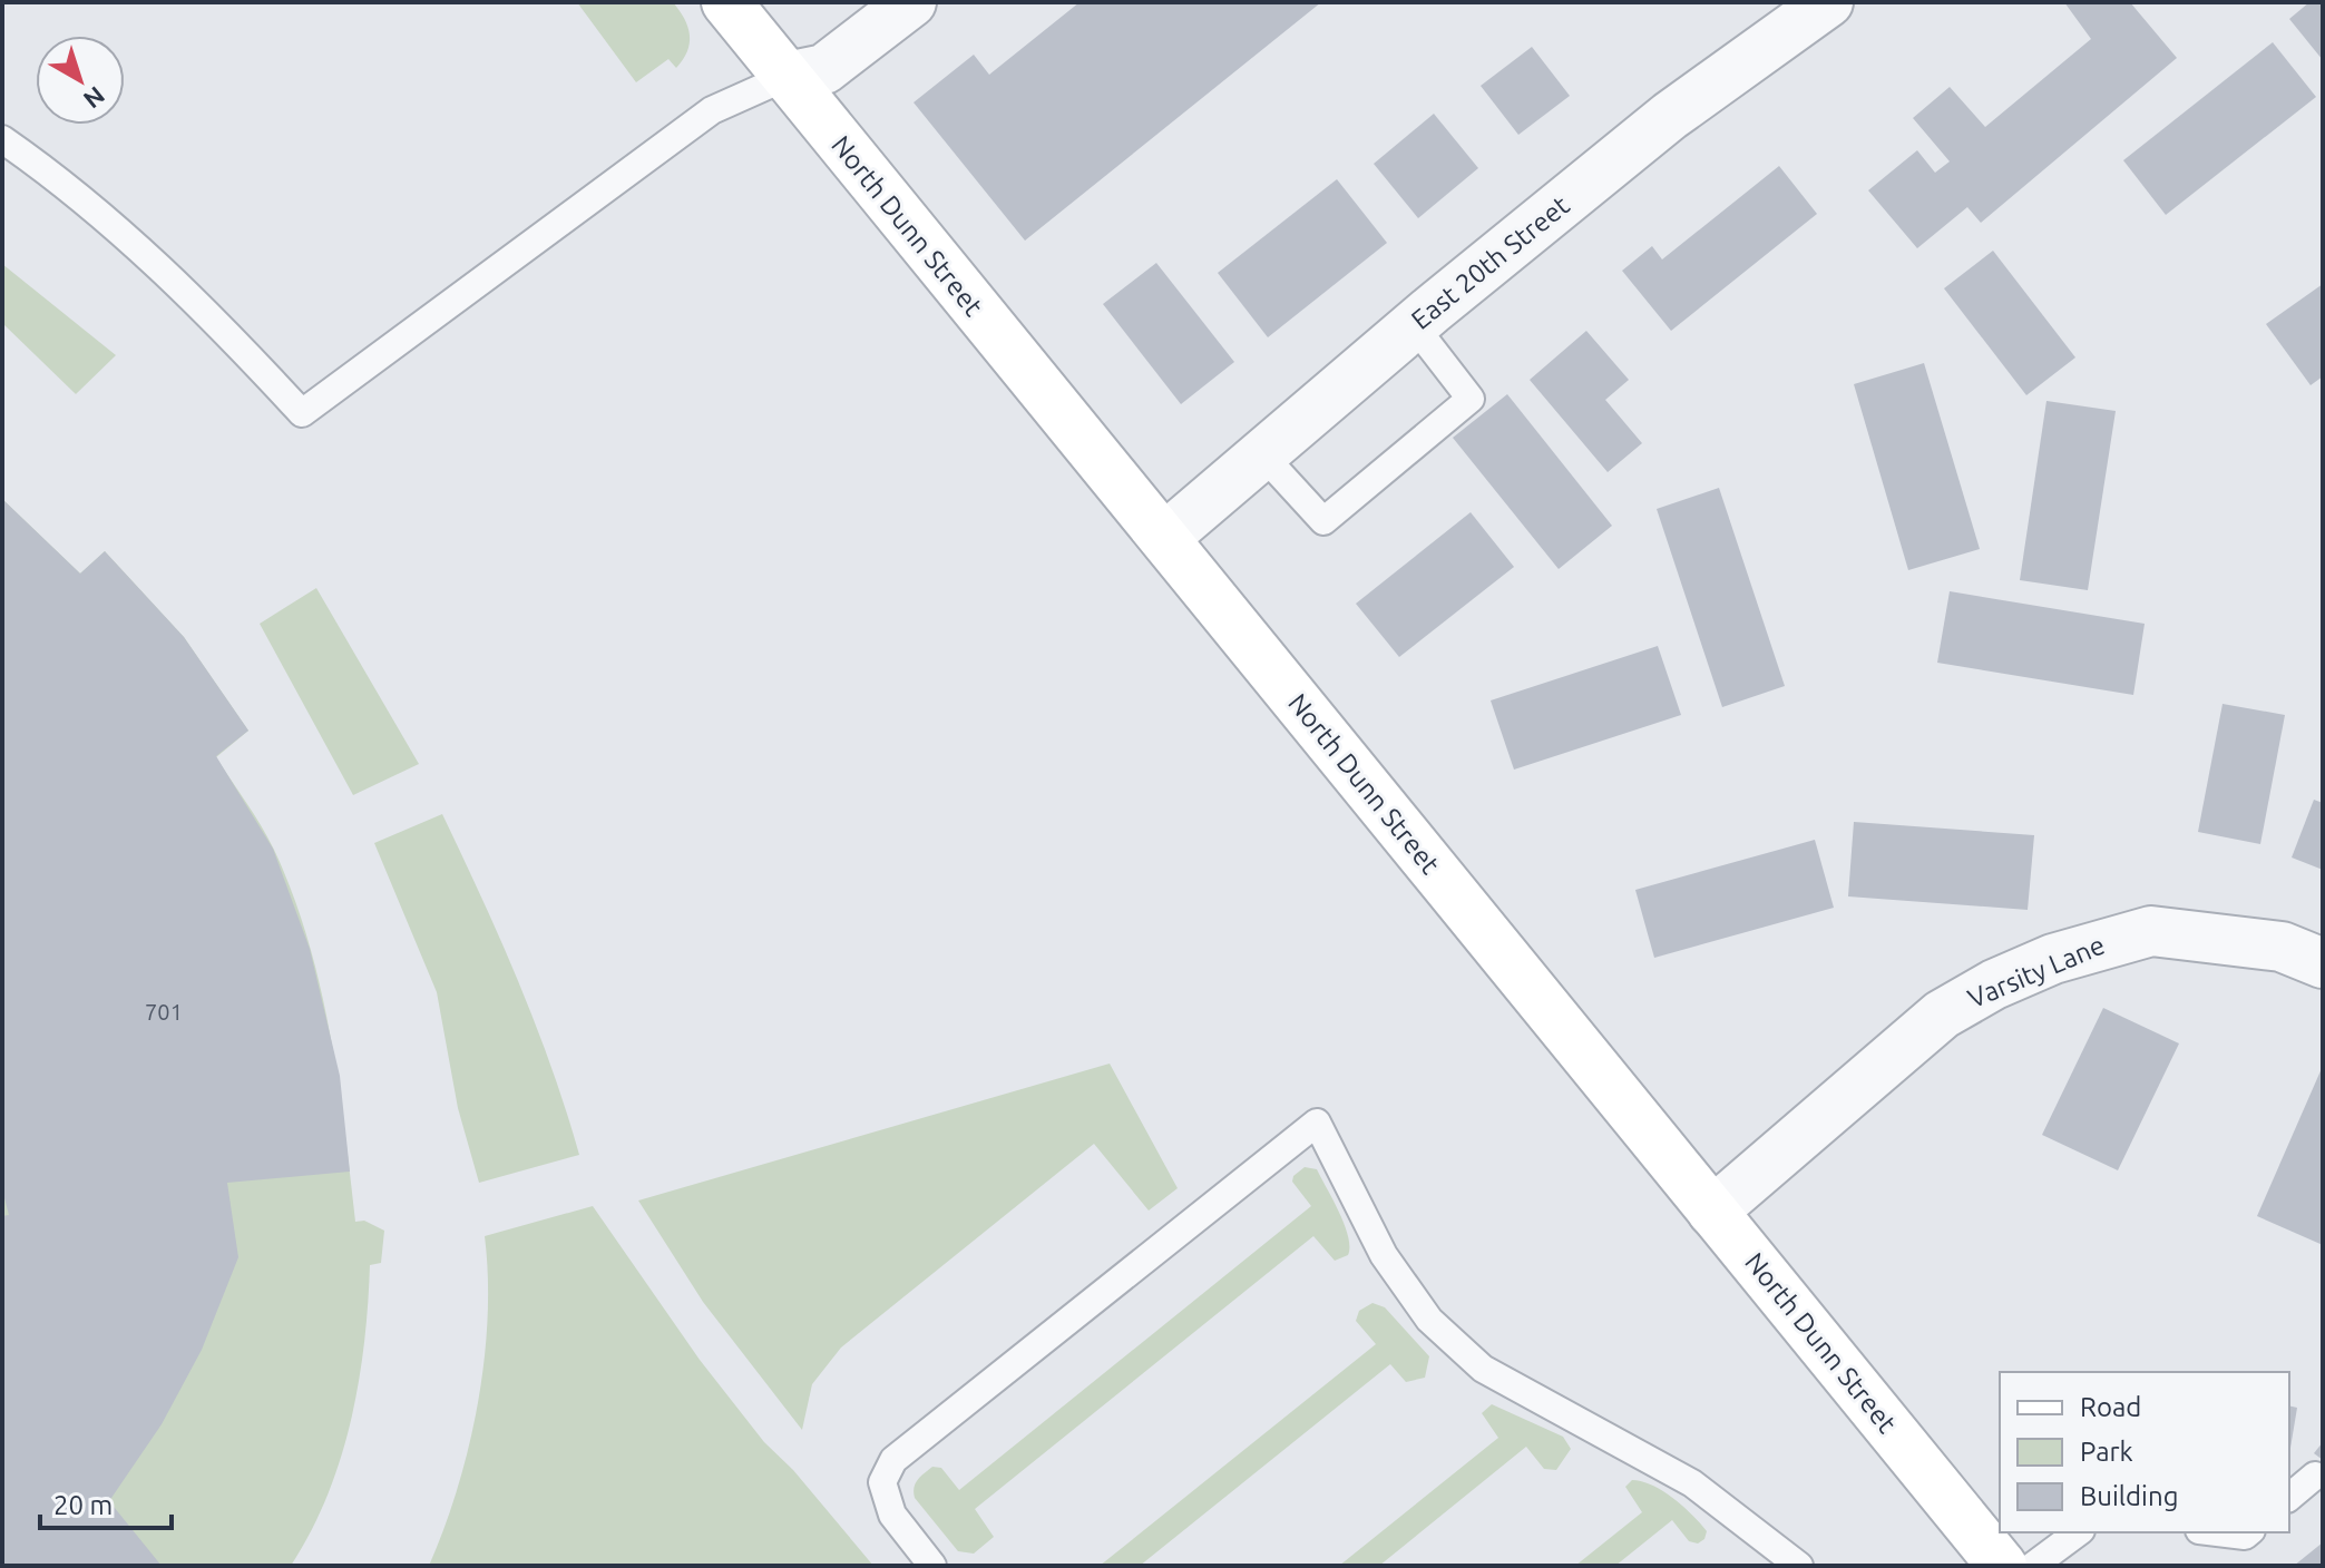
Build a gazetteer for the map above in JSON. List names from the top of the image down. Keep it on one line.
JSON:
{"streets":{"street":["North Dunn Street","East 20th Street","Varsity Lane"]},"crossings":[["North Dunn Street","East 20th Street"],["North Dunn Street","Varsity Lane"]],"house_numbers":["701"],"legend":["Road","Park","Building"],"scale_bar":"20 m","north":"bottom right"}
